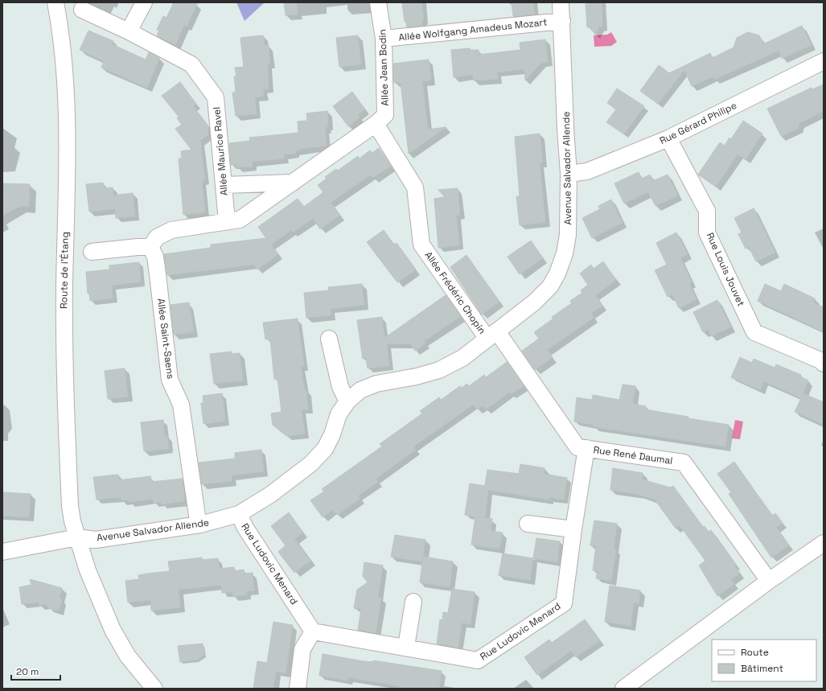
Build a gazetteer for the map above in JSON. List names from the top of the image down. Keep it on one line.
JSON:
{"streets":{"street":["Allée Wolfgang Amadeus Mozart","Allée Jean Bodin","Rue Gérard Philipe","Allée Maurice Ravel","Avenue Salvador Allende","Rue Louis Jouvet","Route de l'Étang","Allée Frédéric Chopin","Allée Saint-Saens","Rue René Daumal","Rue Ludovic Menard"]},"crossings":[["Allée Wolfgang Amadeus Mozart","Allée Jean Bodin"],["Allée Wolfgang Amadeus Mozart","Avenue Salvador Allende"],["Allée Jean Bodin","Allée Maurice Ravel"],["Allée Jean Bodin","Allée Frédéric Chopin"],["Allée Jean Bodin","Allée Saint-Saens"],["Rue Gérard Philipe","Avenue Salvador Allende"],["Rue Gérard Philipe","Rue Louis Jouvet"],["Avenue Salvador Allende","Route de l'Étang"],["Avenue Salvador Allende","Allée Frédéric Chopin"],["Avenue Salvador Allende","Allée Saint-Saens"],["Avenue Salvador Allende","Rue René Daumal"],["Avenue Salvador Allende","Rue Ludovic Menard"],["Allée Frédéric Chopin","Rue René Daumal"],["Rue René Daumal","Rue Ludovic Menard"]],"legend":["Route","Bâtiment"],"scale_bar":"20 m"}
